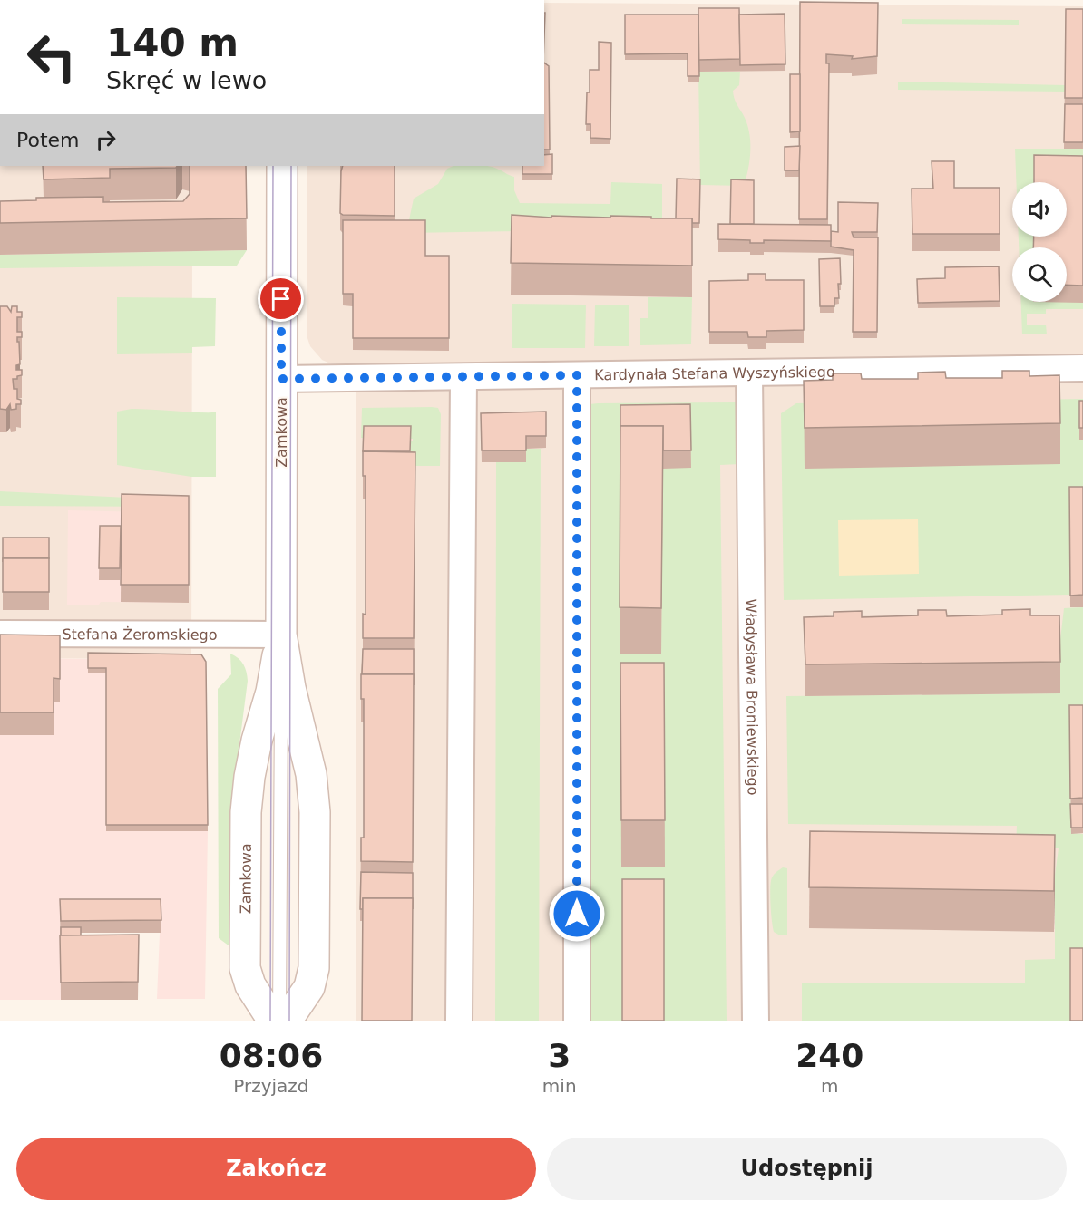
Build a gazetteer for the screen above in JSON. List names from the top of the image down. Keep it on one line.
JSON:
{"streets":{"street":["Kardynała Stefana Wyszyńskiego","Zamkowa","Stefana Żeromskiego","Władysława Broniewskiego"]},"crossings":[["Kardynała Stefana Wyszyńskiego","Zamkowa"],["Kardynała Stefana Wyszyńskiego","Władysława Broniewskiego"],["Zamkowa","Stefana Żeromskiego"]],"page":{"turn":["140 m","Skręć w lewo"],"then":"Potem","eta":["08:06","Przyjazd","3","min","240","m"],"buttons":["Zakończ","Udostępnij"]}}
